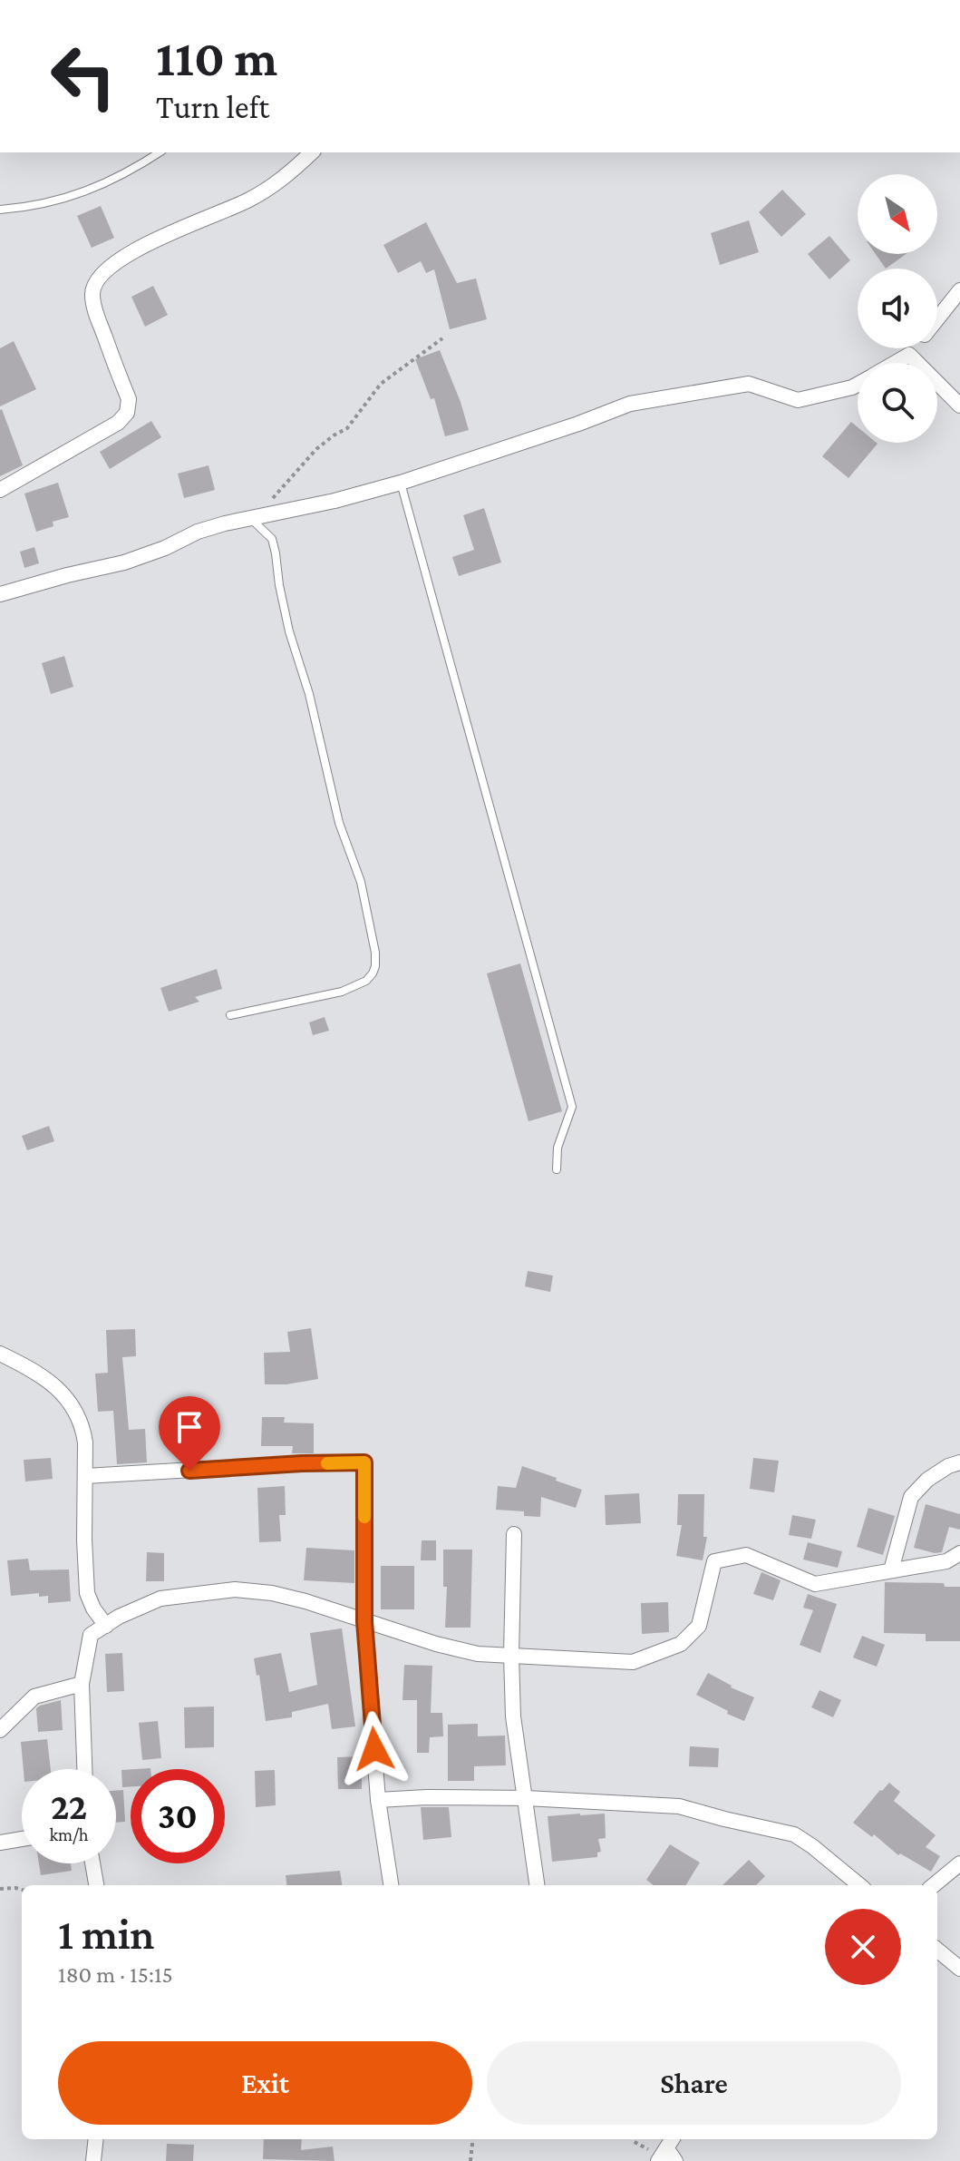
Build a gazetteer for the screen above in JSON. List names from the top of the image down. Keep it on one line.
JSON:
{"north":"bottom right","page":{"turn":["110 m","Turn left"],"speed":"22 km/h","limit":"30","heading":["1 min","180 m · 15:15"],"buttons":["Exit","Share"]}}
